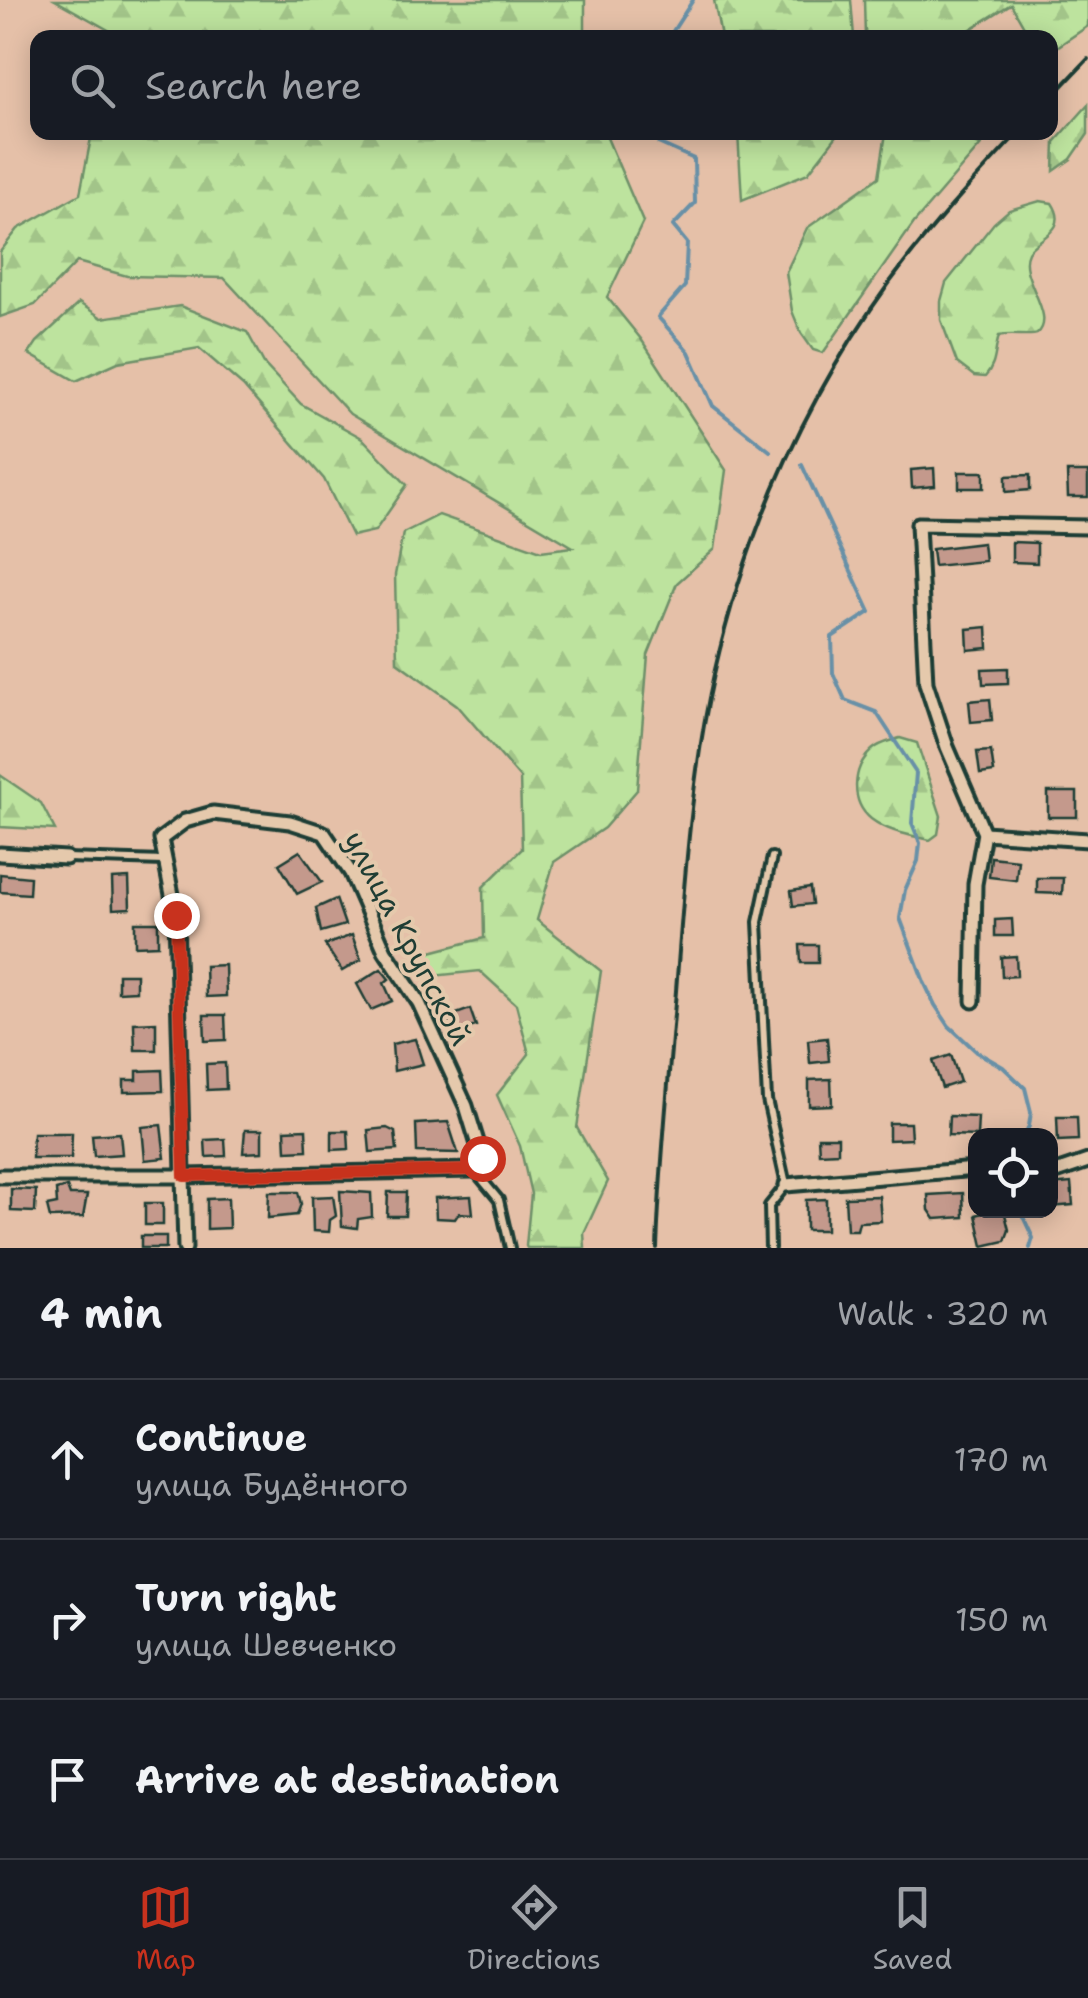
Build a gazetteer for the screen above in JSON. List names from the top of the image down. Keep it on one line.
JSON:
{"streets":{"street":["улица Крупской"]},"page":{"search":"Search here","heading":["4 min","Walk · 320 m"],"list":[["Continue","улица Будённого","170 m"],["Turn right","улица Шевченко","150 m"],"Arrive at destination"],"nav":["Map","Directions","Saved"]}}
